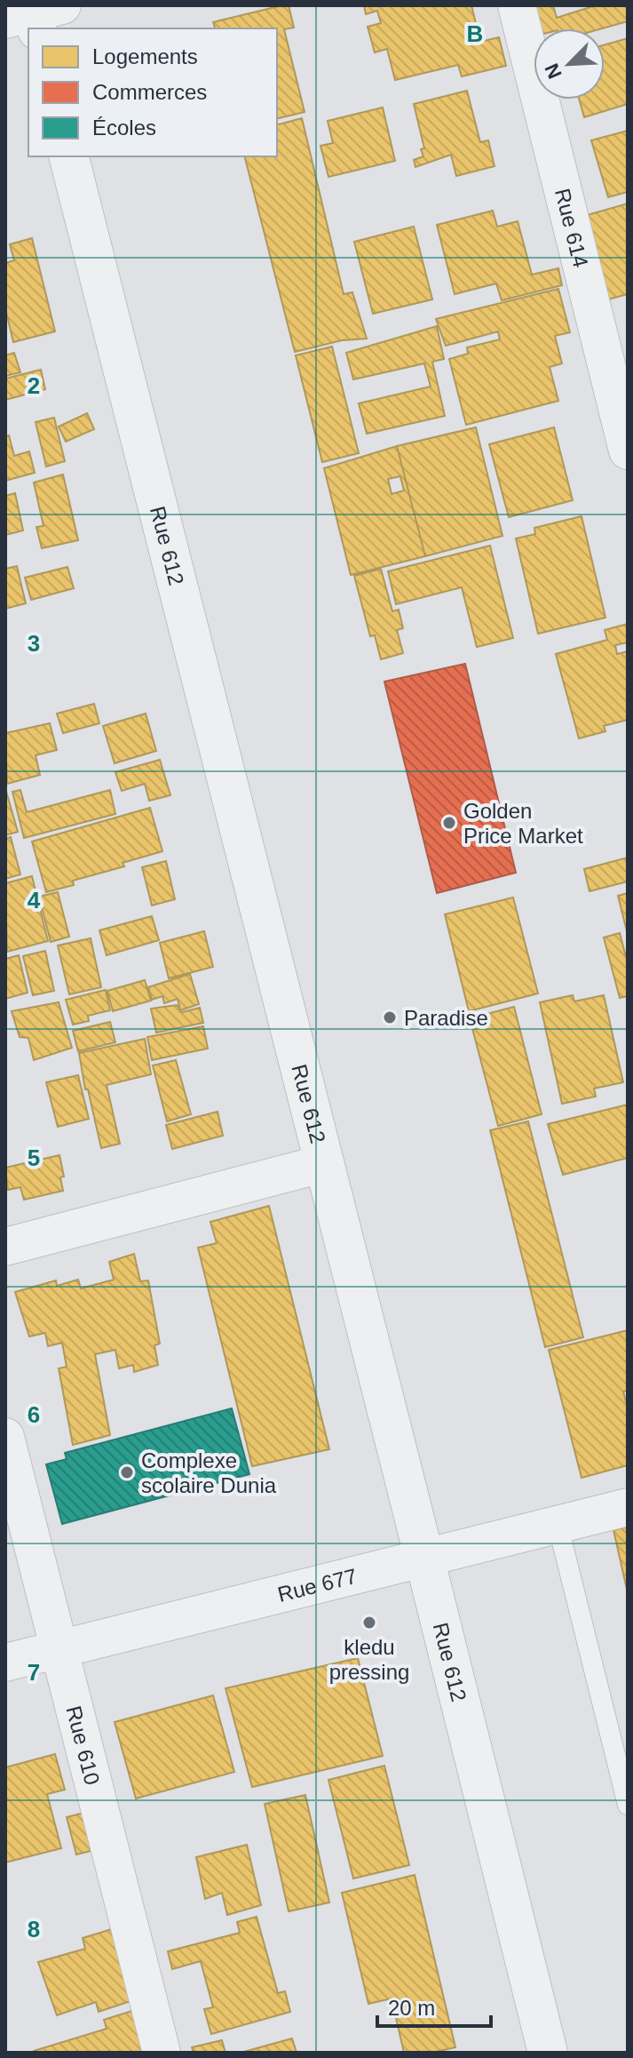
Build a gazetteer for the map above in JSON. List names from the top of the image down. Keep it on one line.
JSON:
{"streets":{"street":["Rue 614","Rue 612","Rue 677","Rue 610"]},"crossings":[["Rue 612","Rue 677"],["Rue 677","Rue 610"]],"places":["Golden Price Market","Paradise","Complexe scolaire Dunia","kledu pressing"],"legend":["Logements","Commerces","Écoles"],"scale_bar":"20 m","north":"bottom left","grid":{"columns":["B"],"rows":["2","3","4","5","6","7","8"]}}
